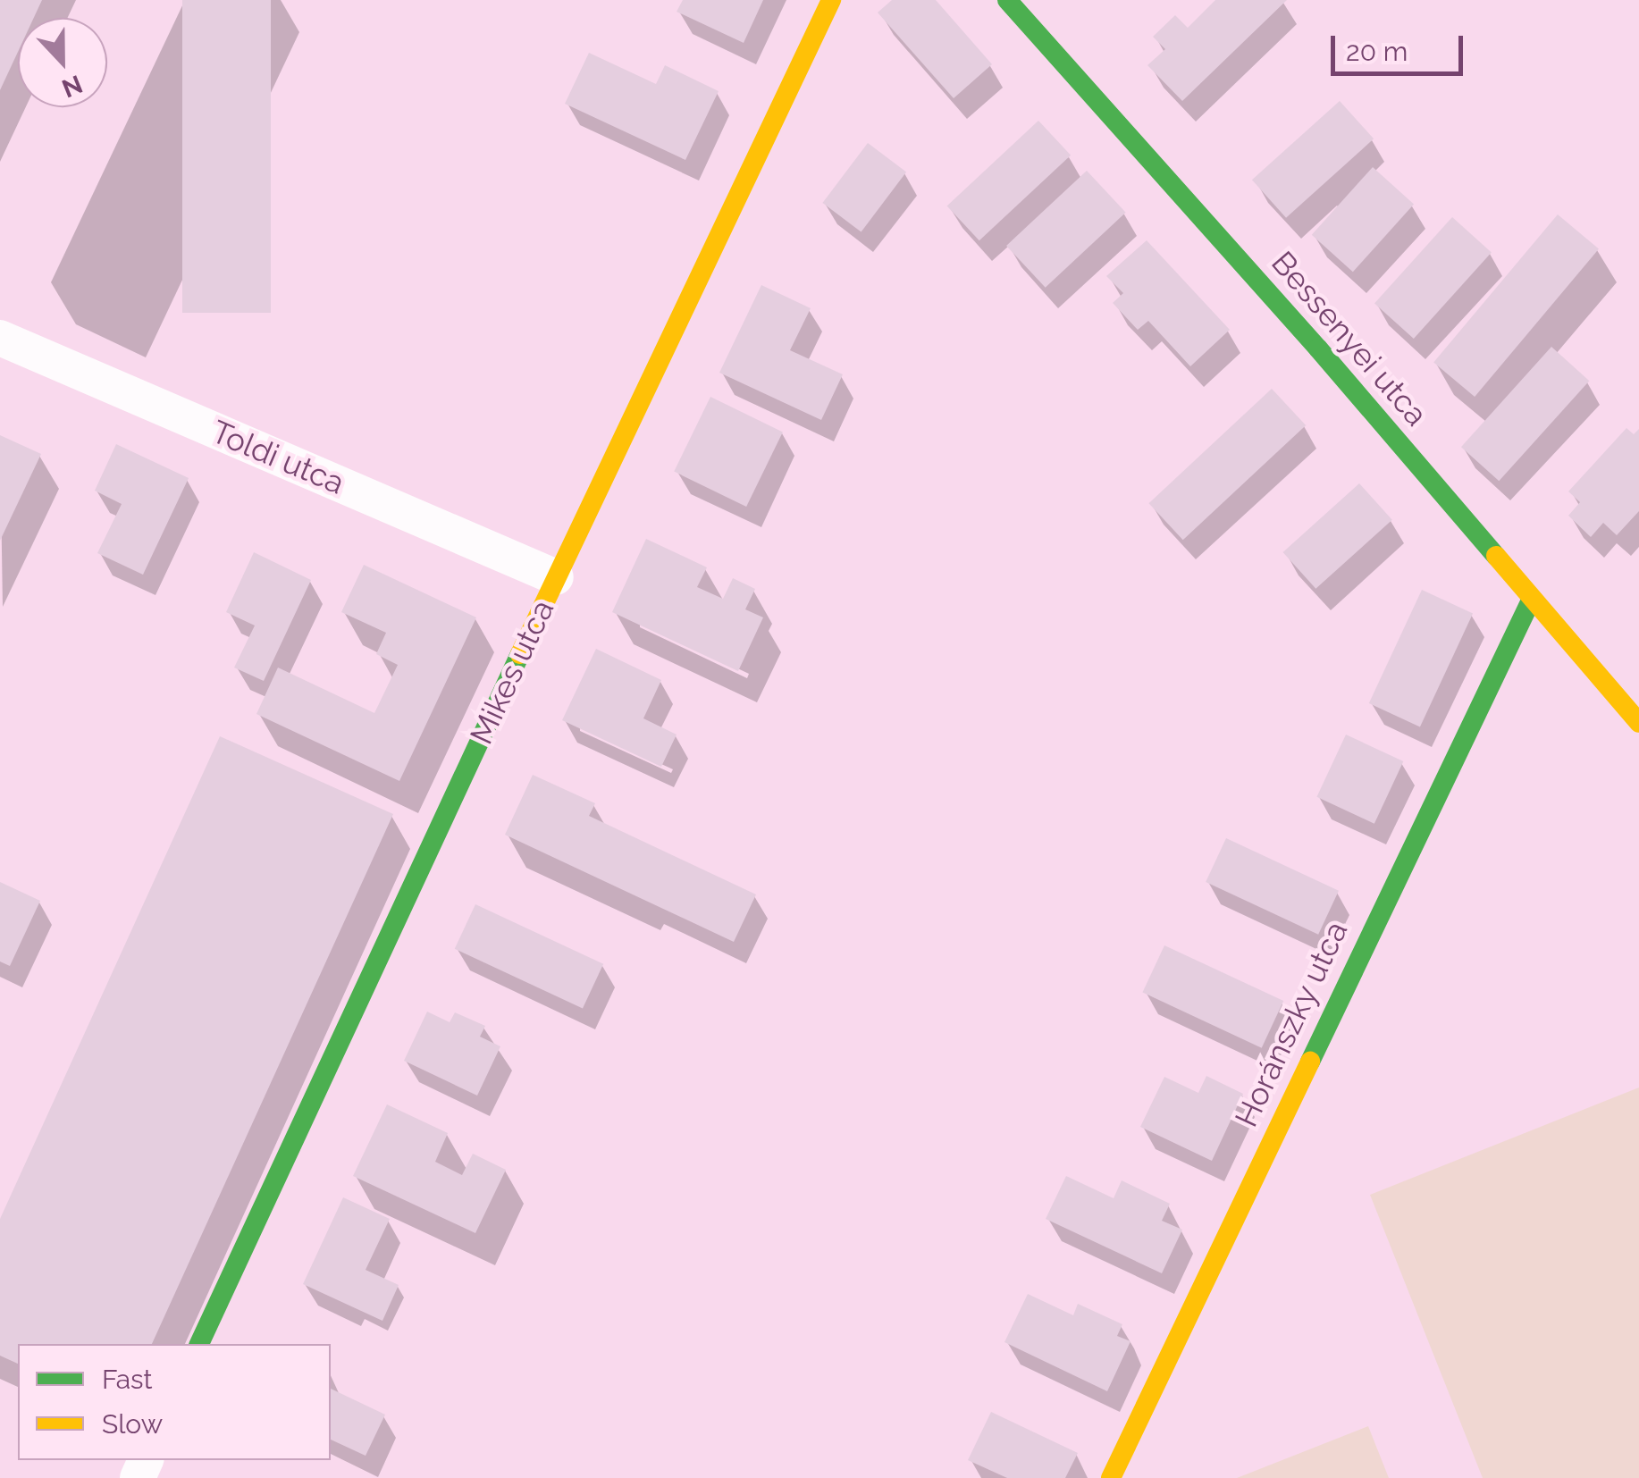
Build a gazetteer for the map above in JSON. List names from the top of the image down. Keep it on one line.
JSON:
{"streets":{"street":["Bessenyei utca","Toldi utca","Mikes utca","Horánszky utca"]},"crossings":[["Bessenyei utca","Horánszky utca"],["Toldi utca","Mikes utca"]],"legend":["Fast","Slow"],"scale_bar":"20 m","north":"bottom"}
